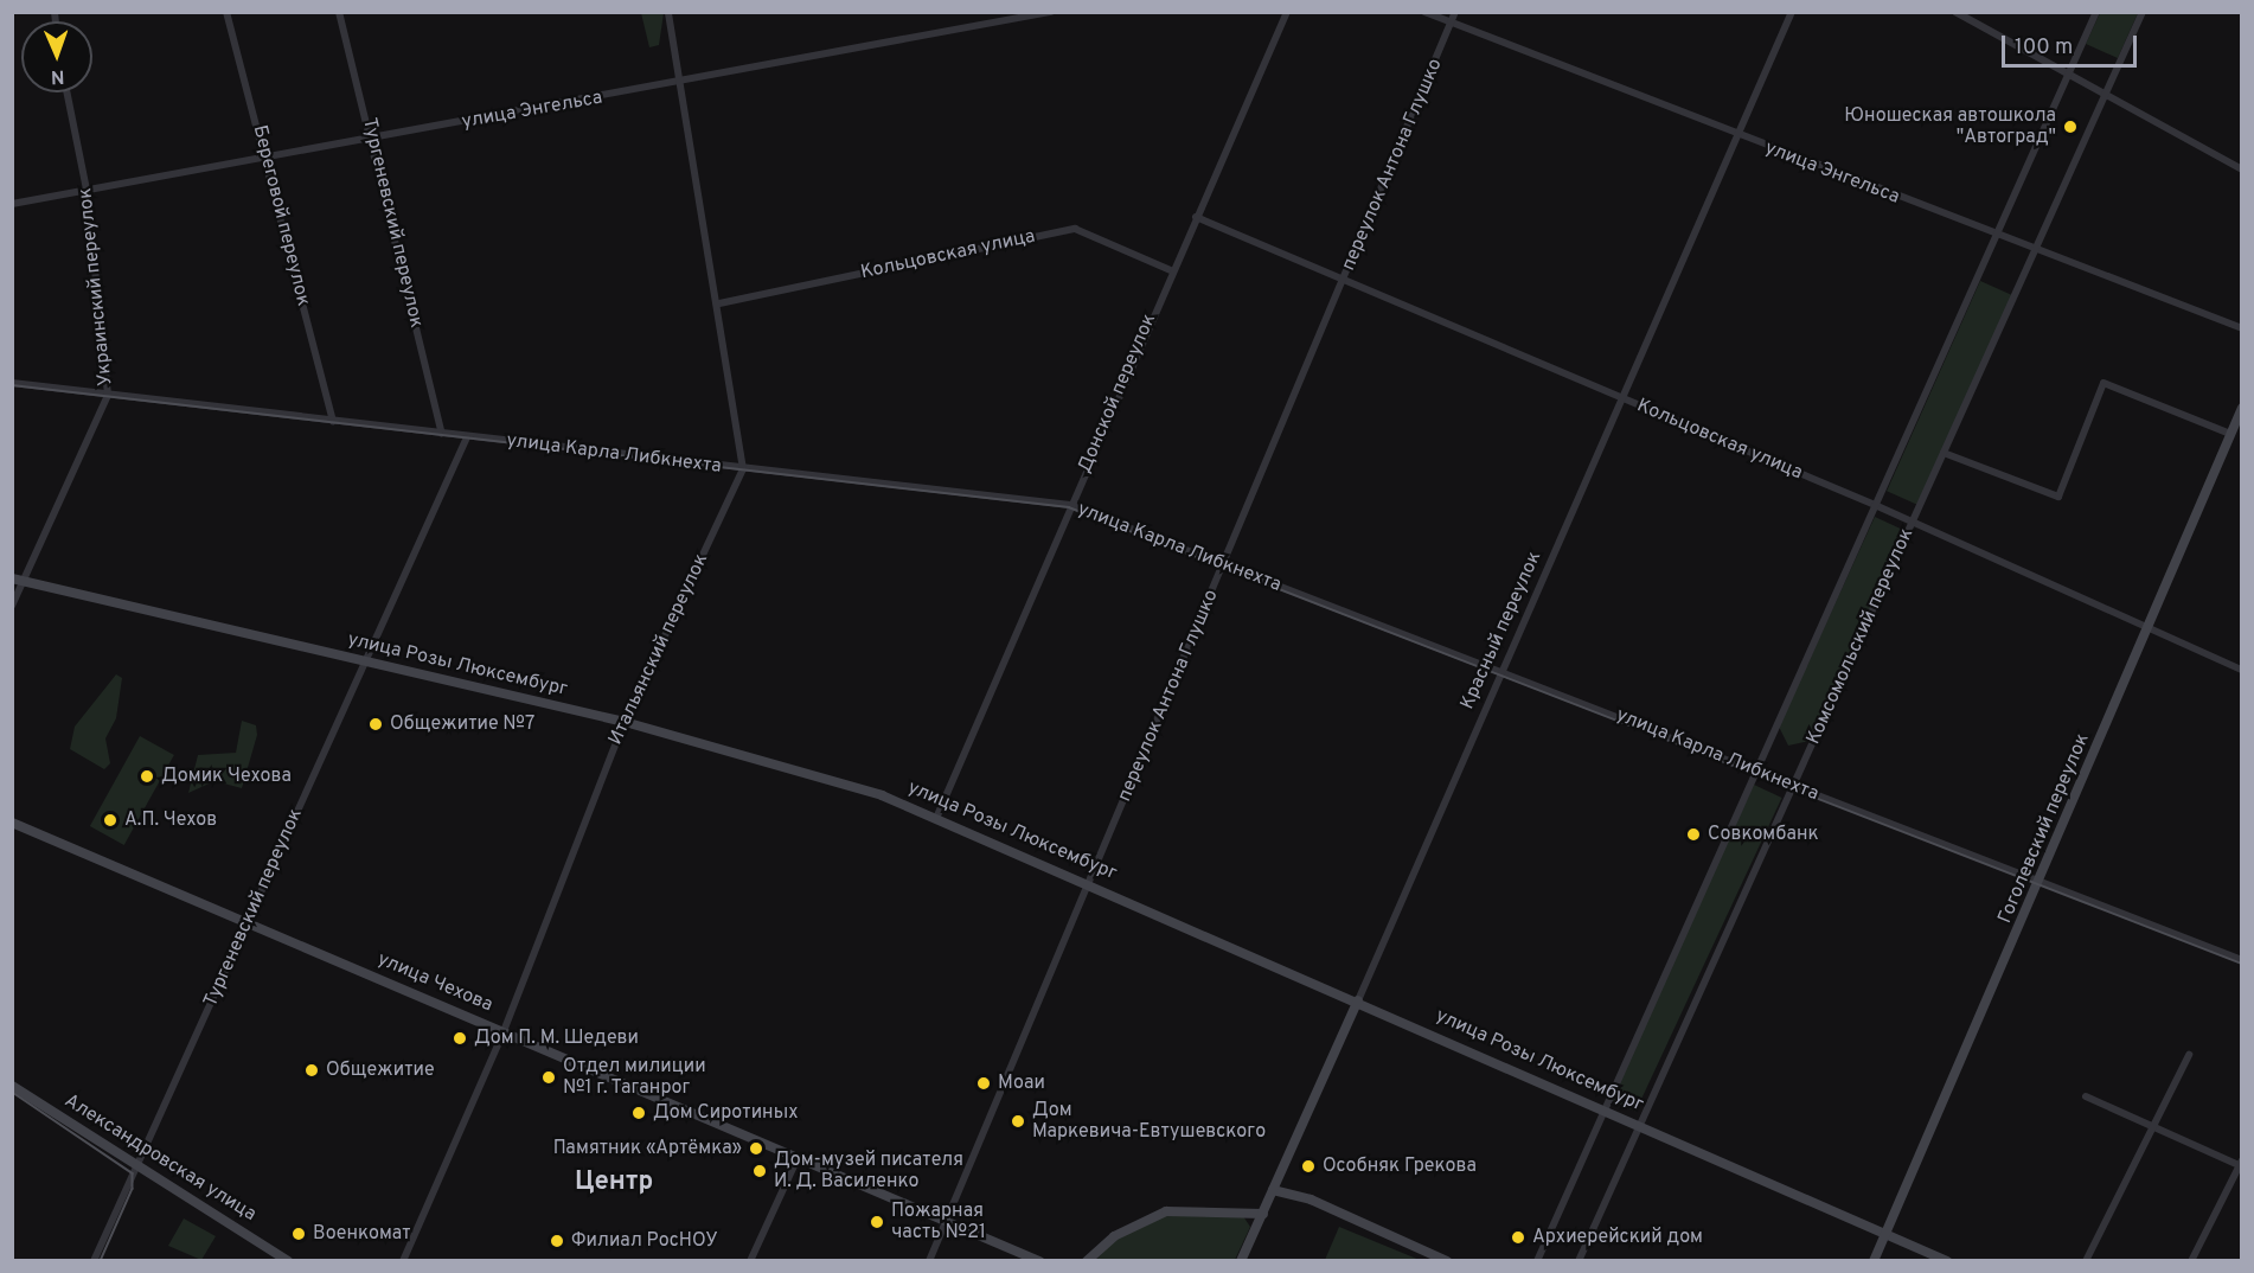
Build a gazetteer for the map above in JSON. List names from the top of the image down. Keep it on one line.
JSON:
{"streets":{"street":["улица Энгельса","переулок Антона Глушко","Береговой переулок","Тургеневский переулок","Кольцовская улица","Украинский переулок","Донской переулок","улица Карла Либкнехта","Красный переулок","Комсомольский переулок","Итальянский переулок","улица Розы Люксембург","Гоголевский переулок","улица Чехова","Александровская улица"]},"crossings":[["улица Энгельса","переулок Антона Глушко"],["улица Энгельса","Береговой переулок"],["улица Энгельса","Тургеневский переулок"],["улица Энгельса","Украинский переулок"],["улица Энгельса","Красный переулок"],["улица Энгельса","Комсомольский переулок"],["переулок Антона Глушко","Кольцовская улица"],["переулок Антона Глушко","улица Карла Либкнехта"],["переулок Антона Глушко","улица Розы Люксембург"],["переулок Антона Глушко","улица Чехова"],["Береговой переулок","улица Карла Либкнехта"],["Тургеневский переулок","улица Карла Либкнехта"],["Тургеневский переулок","улица Розы Люксембург"],["Тургеневский переулок","улица Чехова"],["Тургеневский переулок","Александровская улица"],["Кольцовская улица","Донской переулок"],["Кольцовская улица","Красный переулок"],["Кольцовская улица","Комсомольский переулок"],["Кольцовская улица","Гоголевский переулок"],["Украинский переулок","улица Карла Либкнехта"],["Украинский переулок","улица Розы Люксембург"],["Донской переулок","улица Карла Либкнехта"],["Донской переулок","улица Розы Люксембург"],["улица Карла Либкнехта","Красный переулок"],["улица Карла Либкнехта","Комсомольский переулок"],["улица Карла Либкнехта","Итальянский переулок"],["улица Карла Либкнехта","Гоголевский переулок"],["Красный переулок","улица Розы Люксембург"],["Комсомольский переулок","улица Розы Люксембург"],["Итальянский переулок","улица Розы Люксембург"],["Итальянский переулок","улица Чехова"],["улица Розы Люксембург","Гоголевский переулок"]],"districts":["Центр"],"places":["Юношеская автошкола \"Автоград\"","Общежитие №7","Домик Чехова","А.П. Чехов","Совкомбанк","Дом П. М. Шедеви","Общежитие","Отдел милиции №1 г. Таганрог","Моаи","Дом Сиротиных","Дом Маркевича-Евтушевского","Памятник «Артёмка»","Особняк Грекова","Дом-музей писателя И. Д. Василенко","Пожарная часть №21","Военкомат","Архиерейский дом","Филиал РосНОУ"],"scale_bar":"100 m","north":"bottom"}
